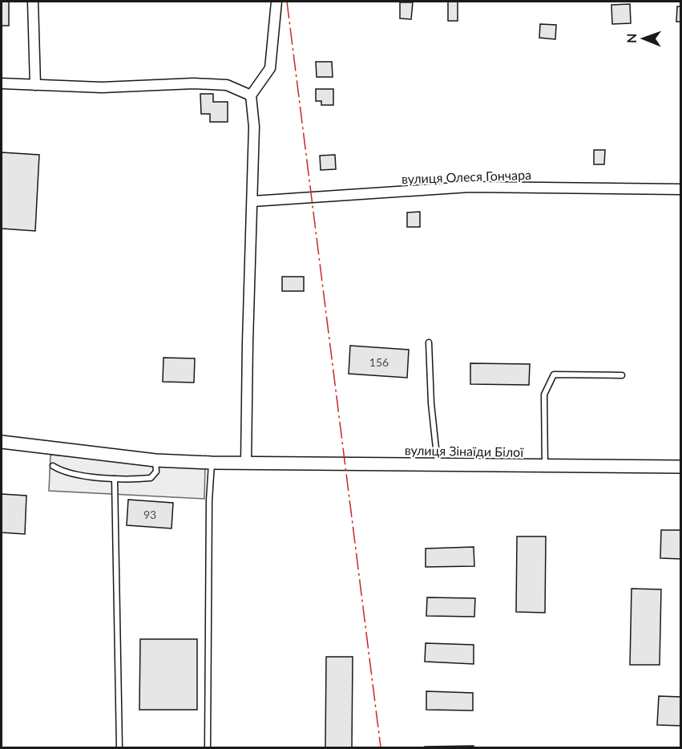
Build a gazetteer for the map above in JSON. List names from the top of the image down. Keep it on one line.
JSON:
{"streets":{"street":["вулиця Олеся Гончара","вулиця Зінаїди Білої"]},"house_numbers":["156","93"],"north":"left"}
